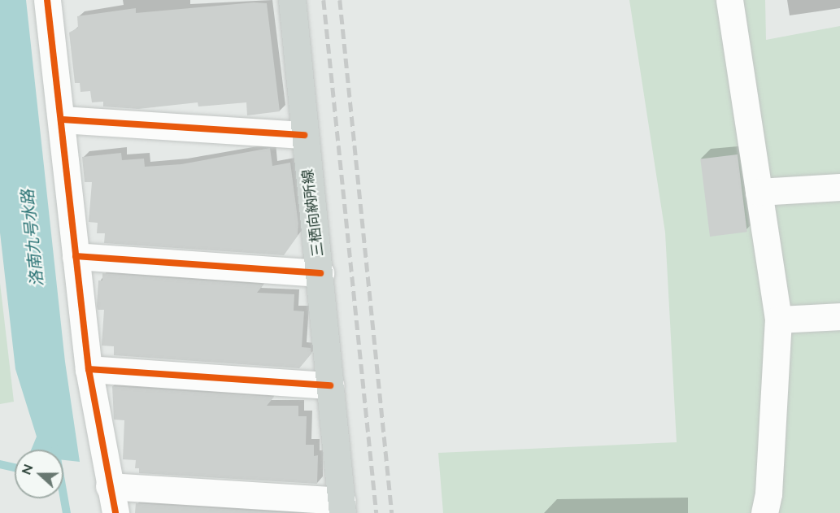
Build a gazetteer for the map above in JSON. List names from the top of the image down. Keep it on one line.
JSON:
{"streets":{"main road":["三栖向納所線"]},"water":["洛南九号水路"],"north":"left"}
